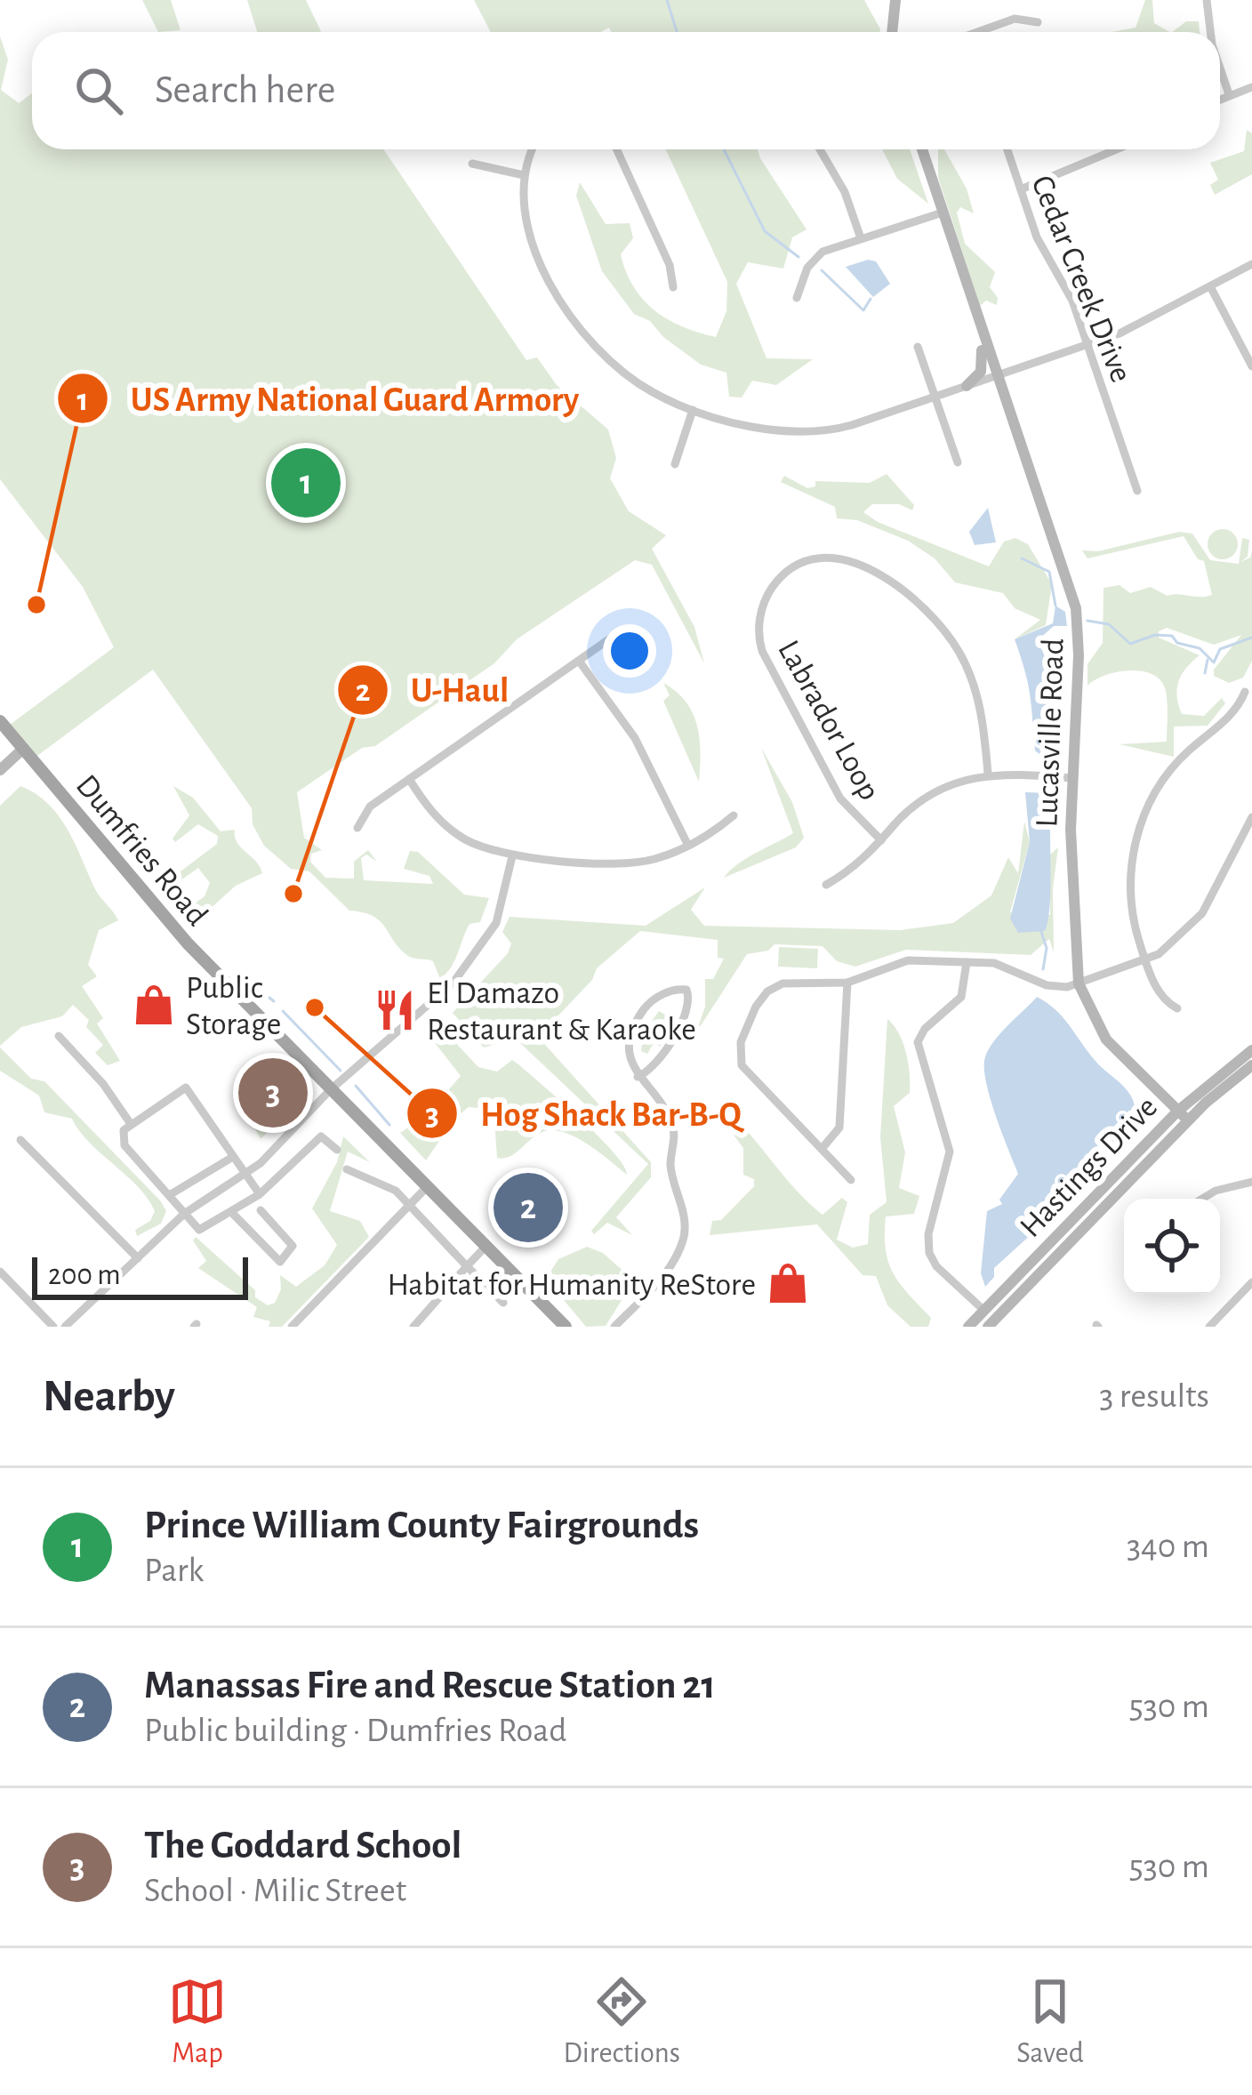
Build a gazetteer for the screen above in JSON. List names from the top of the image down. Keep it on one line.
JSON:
{"streets":{"main road":["Dumfries Road"],"street":["Cedar Creek Drive","Labrador Loop","Lucasville Road","Hastings Drive"]},"crossings":[["Lucasville Road","Hastings Drive"]],"places":{"other":["US Army National Guard Armory","U-Haul","Hog Shack Bar-B-Q"],"shop":["Public Storage","Habitat for Humanity ReStore"],"restaurant":["El Damazo Restaurant & Karaoke"]},"scale_bar":"200 m","page":{"search":"Search here","pins":["1","3","2"],"scale":"200 m","heading":["Nearby","3 results"],"list":[{"mark":"1","name":"Prince William County Fairgrounds","note":"Park","value":"340 m"},{"mark":"2","name":"Manassas Fire and Rescue Station 21","note":"Public building · Dumfries Road","value":"530 m"},{"mark":"3","name":"The Goddard School","note":"School · Milic Street","value":"530 m"}],"nav":["Map","Directions","Saved"]}}
